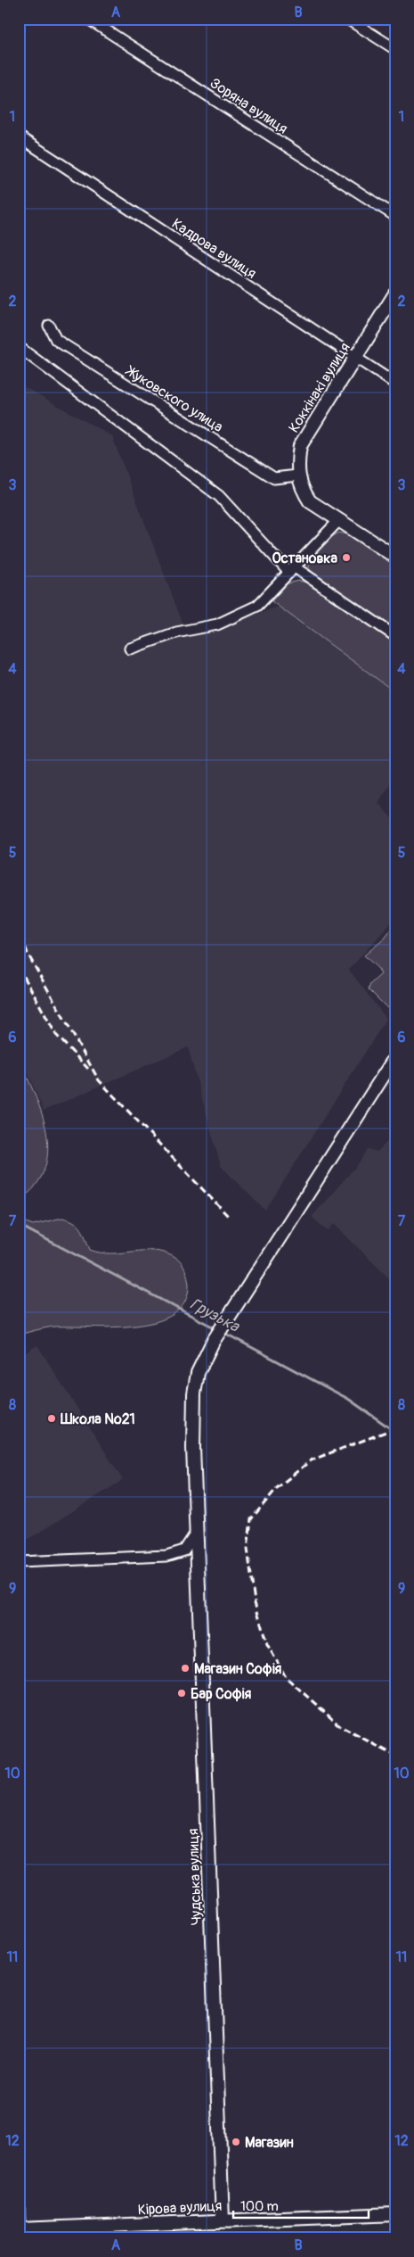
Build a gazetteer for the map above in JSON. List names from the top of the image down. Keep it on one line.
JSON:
{"streets":{"street":["Зоряна вулиця","Кадрова вулиця","Коккінакі вулиця","Жуковского улица","Чудська вулиця","Кірова вулиця"]},"crossings":[["Кадрова вулиця","Коккінакі вулиця"],["Коккінакі вулиця","Жуковского улица"],["Чудська вулиця","Кірова вулиця"]],"water":["Грузька"],"places":["Остановка","Школа №21","Магазин Софія","Бар Софія","Магазин"],"scale_bar":"100 m","grid":{"columns":["A","B"],"rows":["1","2","3","4","5","6","7","8","9","10","11","12"]}}
